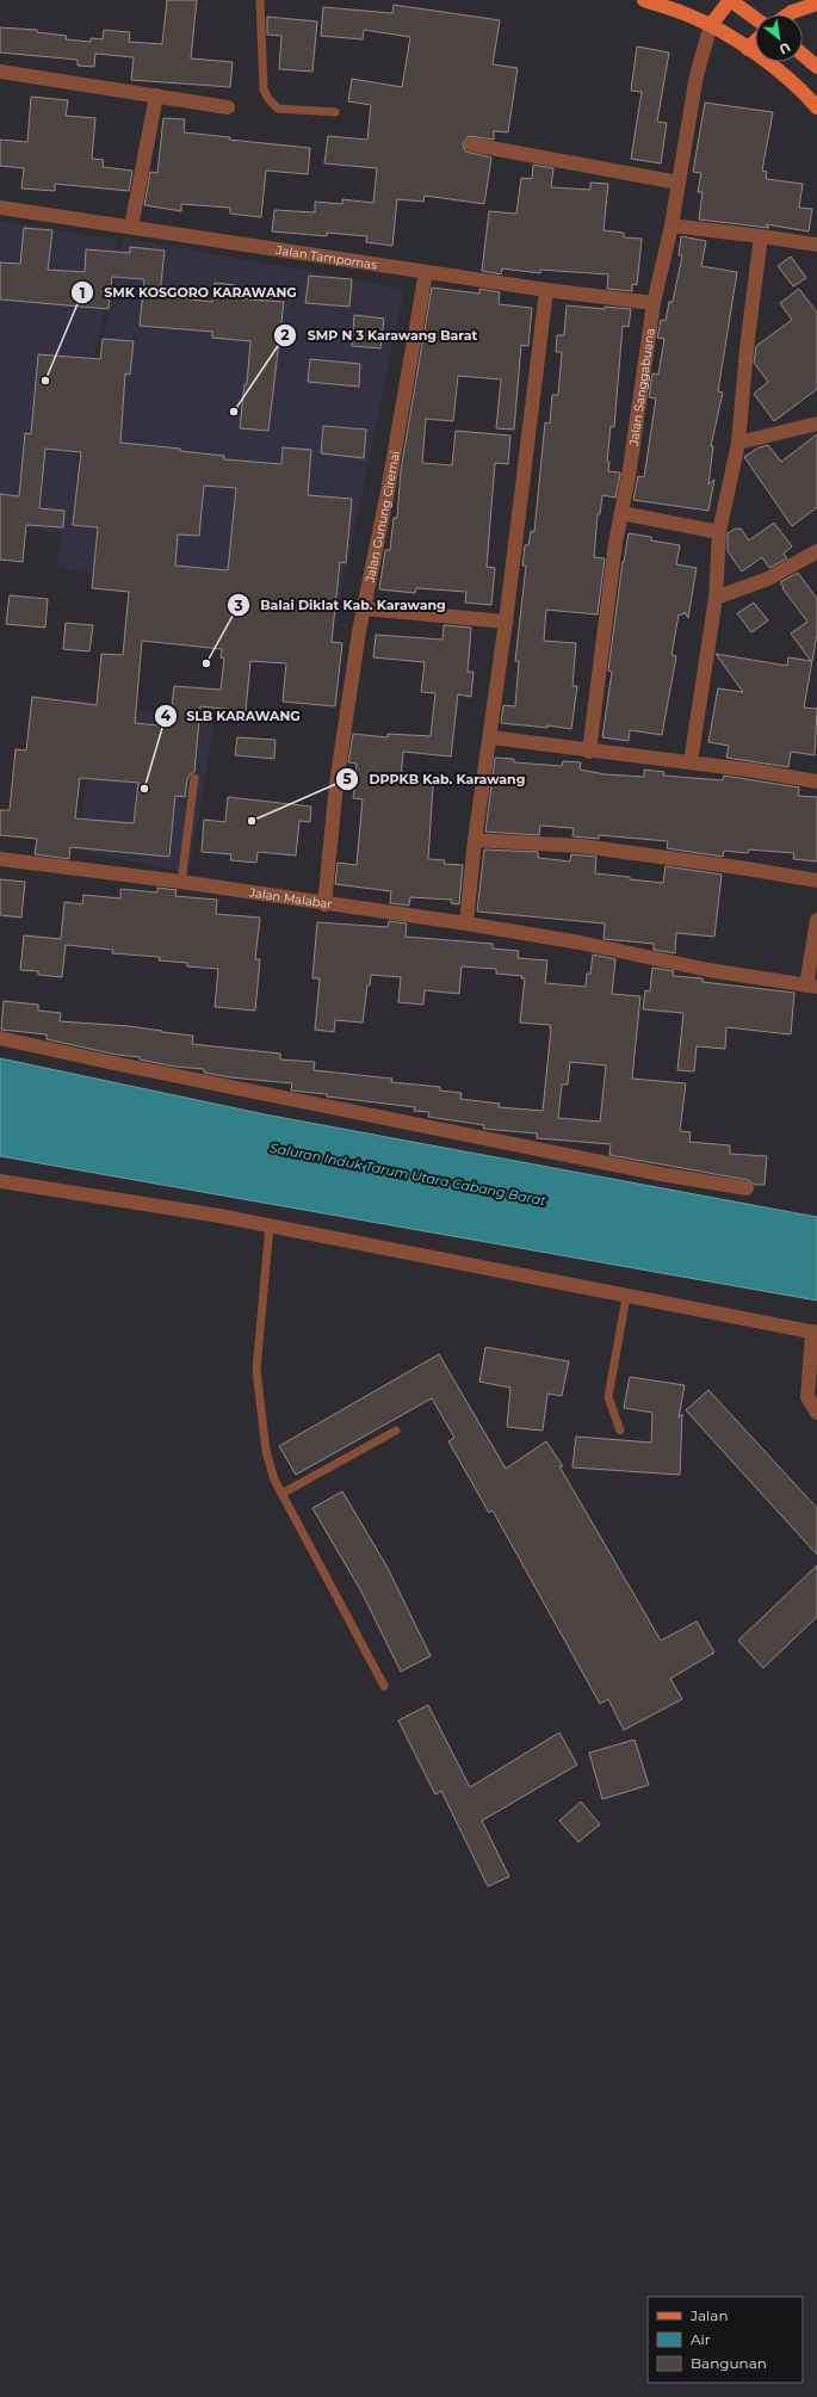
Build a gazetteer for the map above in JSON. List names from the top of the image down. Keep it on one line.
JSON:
{"streets":{"street":["Jalan Tampomas","Jalan Sanggabuana","Jalan Gunung Ciremai","Jalan Malabar"]},"crossings":[["Jalan Tampomas","Jalan Sanggabuana"],["Jalan Tampomas","Jalan Gunung Ciremai"],["Jalan Gunung Ciremai","Jalan Malabar"]],"water":["Saluran Induk Tarum Utara Cabang Barat"],"places":["SMK KOSGORO KARAWANG","SMP N 3 Karawang Barat","Balai Diklat Kab. Karawang","SLB KARAWANG","DPPKB Kab. Karawang"],"legend":["Jalan","Air","Bangunan"],"north":"bottom right"}
